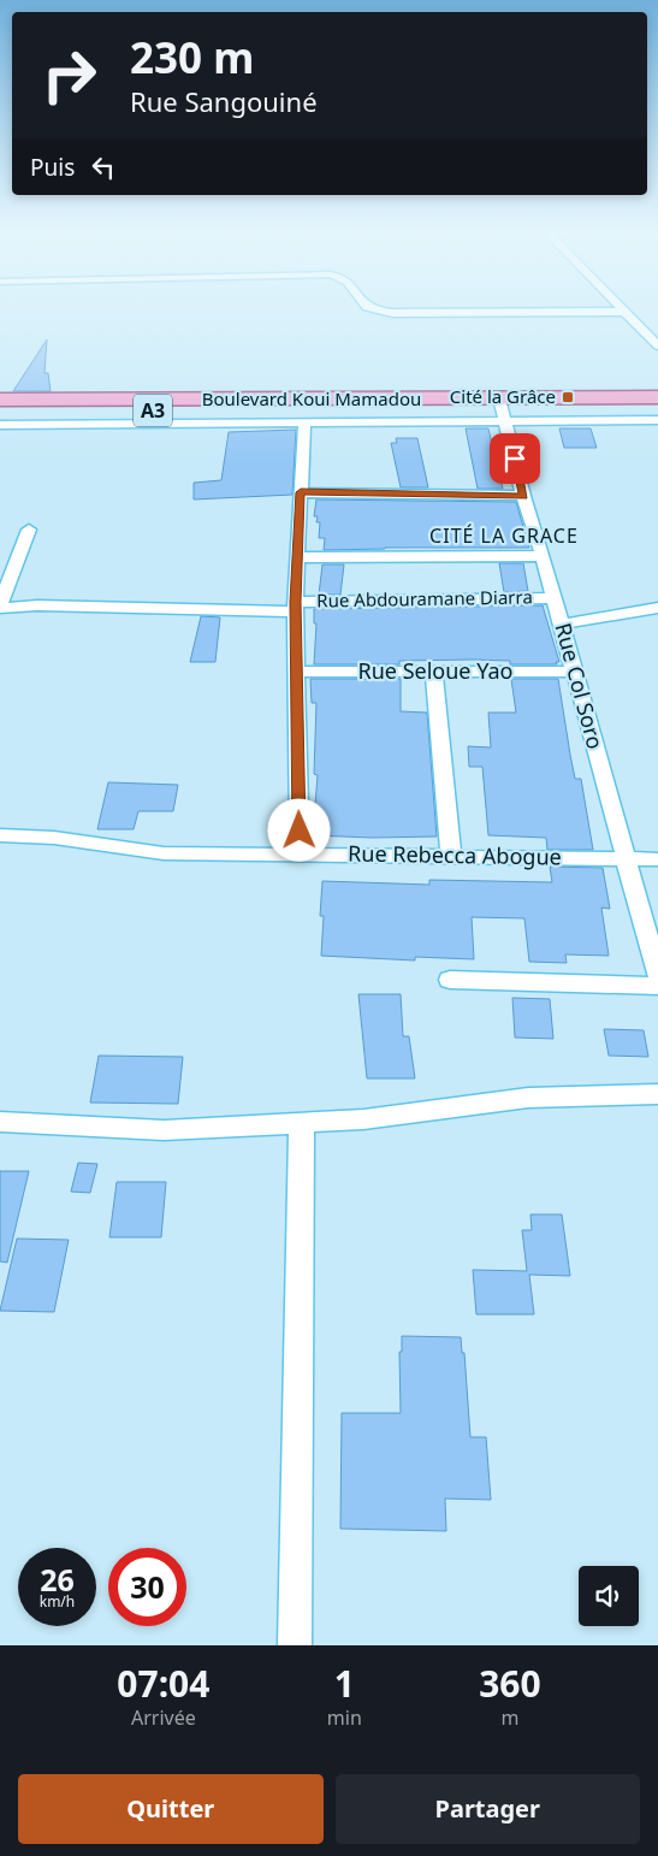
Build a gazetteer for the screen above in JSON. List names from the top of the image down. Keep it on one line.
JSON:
{"streets":{"main road":["Boulevard Koui Mamadou","A3"],"street":["Rue Abdouramane Diarra","Rue Seloue Yao","Rue Col Soro","Rue Rebecca Abogue"]},"crossings":[["Boulevard Koui Mamadou","Rue Col Soro"],["Rue Abdouramane Diarra","Rue Col Soro"],["Rue Seloue Yao","Rue Col Soro"],["Rue Col Soro","Rue Rebecca Abogue"]],"districts":["CITÉ LA GRACE"],"places":{"transit":["Cité la Grâce"]},"page":{"turn":["230 m","Rue Sangouiné"],"then":"Puis","speed":"26 km/h","limit":"30","eta":["07:04","Arrivée","1","min","360","m"],"buttons":["Quitter","Partager"]}}
